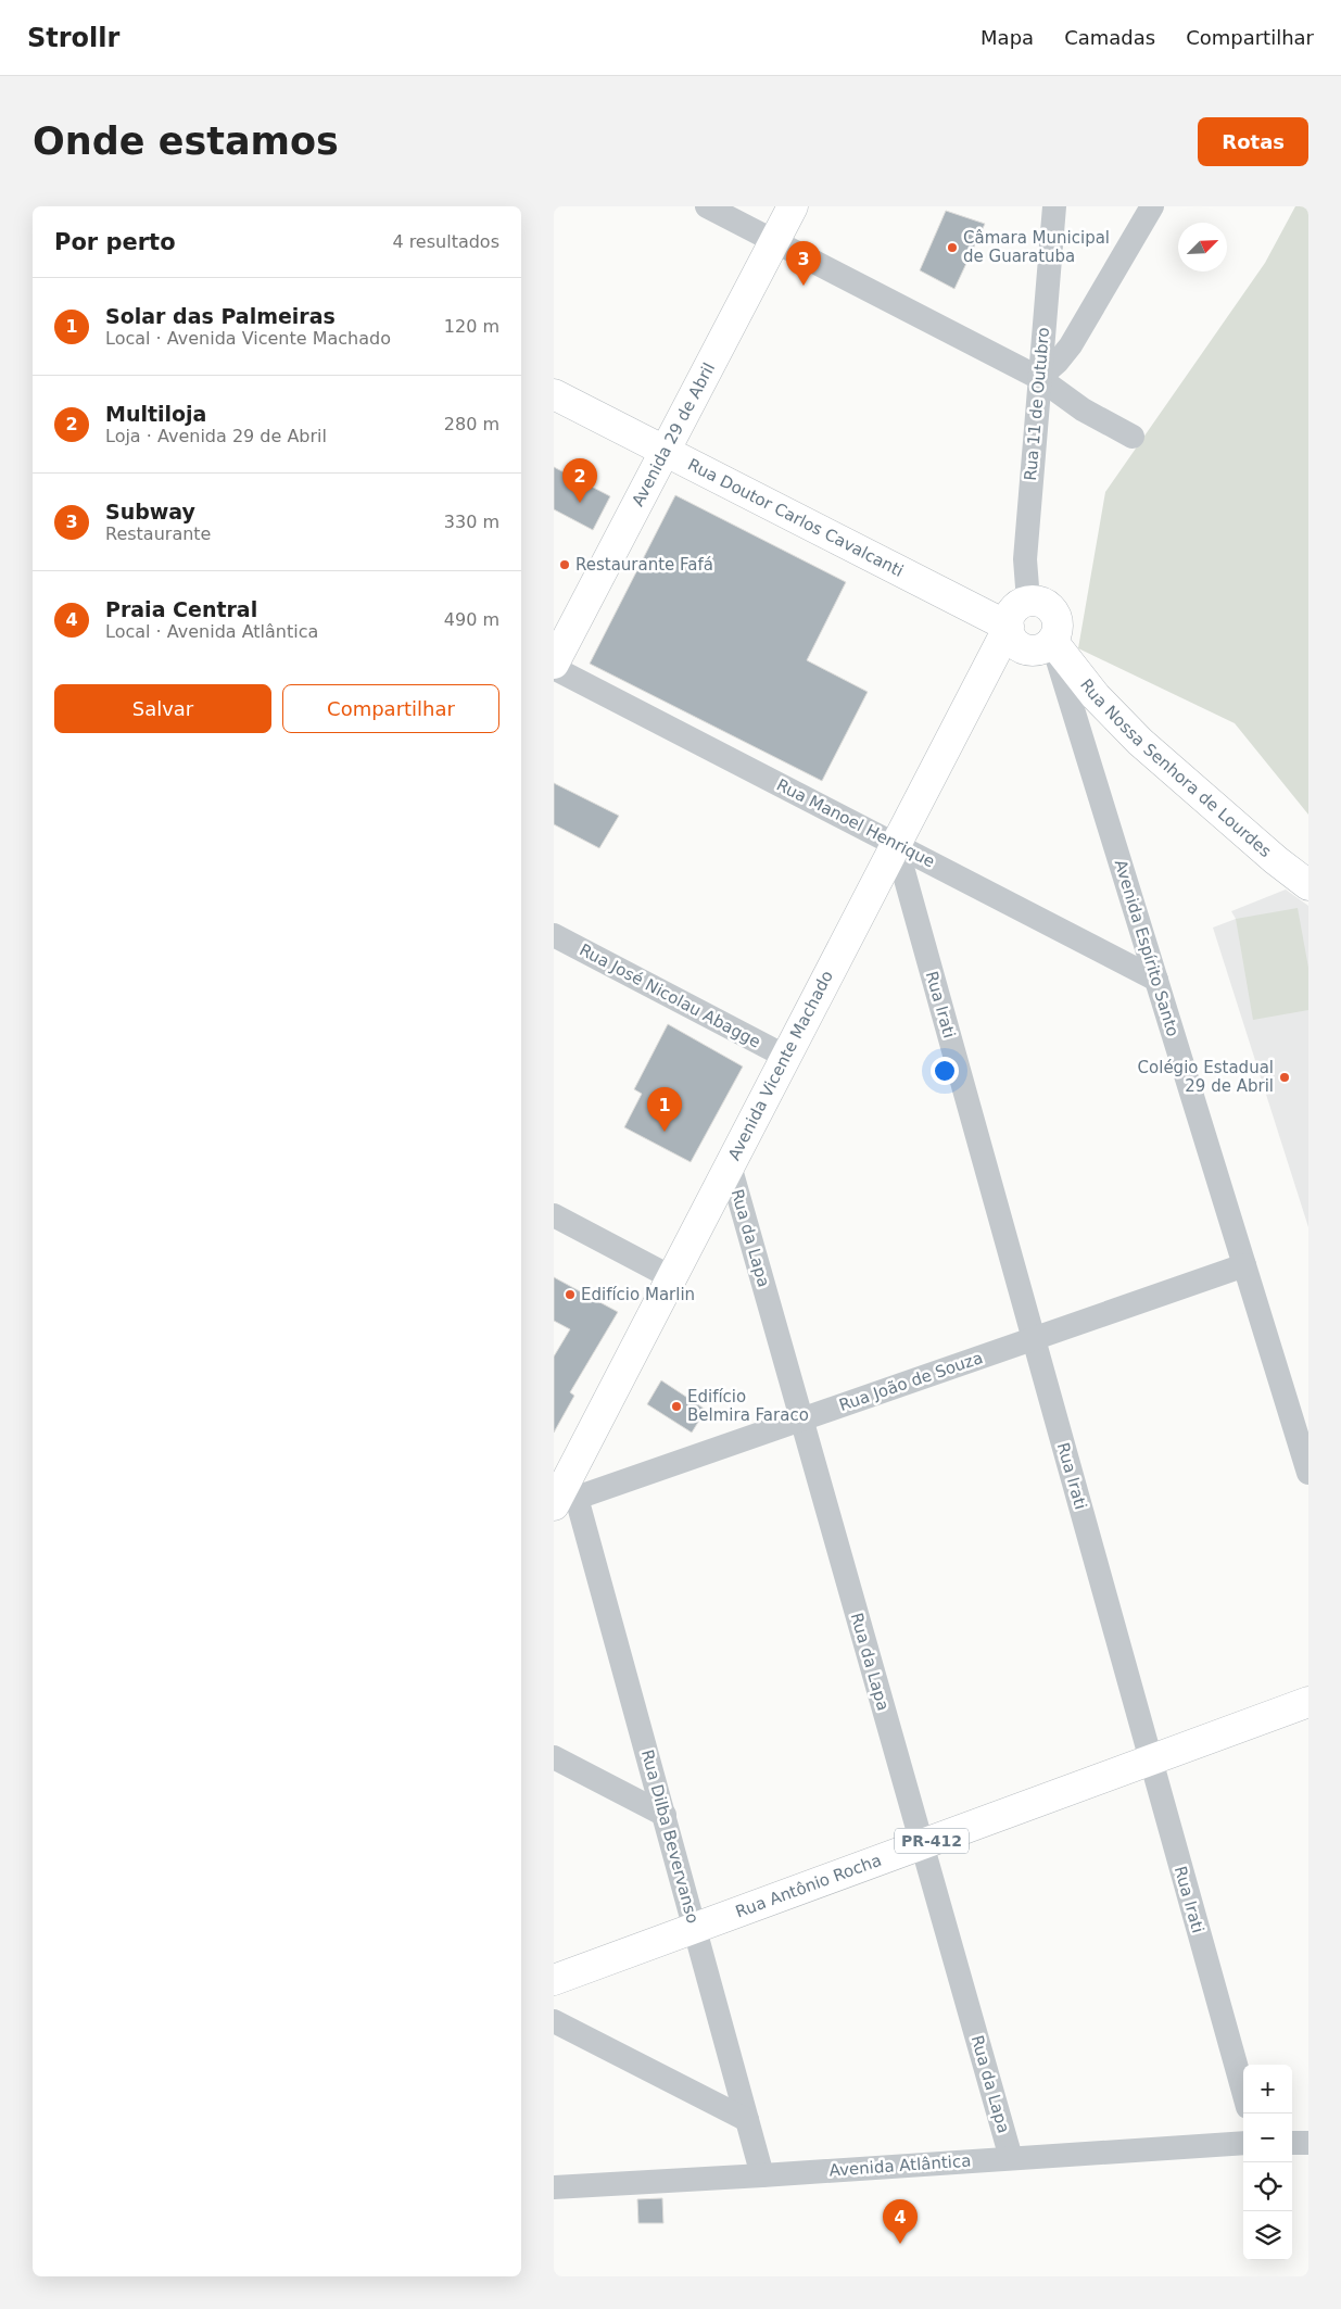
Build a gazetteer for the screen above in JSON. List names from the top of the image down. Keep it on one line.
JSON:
{"streets":{"main road":["Avenida 29 de Abril","Rua Doutor Carlos Cavalcanti","Rua Nossa Senhora de Lourdes","Avenida Vicente Machado","PR-412","Rua Antônio Rocha"],"street":["Rua 11 de Outubro","Rua Manoel Henrique","Avenida Espírito Santo","Rua José Nicolau Abagge","Rua Irati","Rua da Lapa","Rua João de Souza","Rua Dilba Bevervanso","Avenida Atlântica"]},"crossings":[["Rua 11 de Outubro","Rua Doutor Carlos Cavalcanti"],["Rua 11 de Outubro","Rua Nossa Senhora de Lourdes"],["Rua 11 de Outubro","Avenida Espírito Santo"],["Rua 11 de Outubro","Avenida Vicente Machado"],["Avenida 29 de Abril","Rua Doutor Carlos Cavalcanti"],["Avenida 29 de Abril","Rua Manoel Henrique"],["Rua Doutor Carlos Cavalcanti","Rua Nossa Senhora de Lourdes"],["Rua Doutor Carlos Cavalcanti","Avenida Espírito Santo"],["Rua Doutor Carlos Cavalcanti","Avenida Vicente Machado"],["Rua Nossa Senhora de Lourdes","Avenida Espírito Santo"],["Rua Nossa Senhora de Lourdes","Avenida Vicente Machado"],["Rua Manoel Henrique","Avenida Espírito Santo"],["Rua Manoel Henrique","Rua Irati"],["Rua Manoel Henrique","Avenida Vicente Machado"],["Avenida Espírito Santo","Avenida Vicente Machado"],["Avenida Espírito Santo","Rua João de Souza"],["Rua José Nicolau Abagge","Avenida Vicente Machado"],["Rua Irati","Avenida Vicente Machado"],["Rua Irati","Rua João de Souza"],["Rua Irati","Rua Antônio Rocha"],["Avenida Vicente Machado","Rua da Lapa"],["Avenida Vicente Machado","Rua João de Souza"],["Avenida Vicente Machado","Rua Dilba Bevervanso"],["Rua da Lapa","Rua João de Souza"],["Rua da Lapa","Rua Antônio Rocha"],["Rua da Lapa","Avenida Atlântica"],["Rua João de Souza","Rua Dilba Bevervanso"],["Rua Dilba Bevervanso","Rua Antônio Rocha"],["Rua Dilba Bevervanso","Avenida Atlântica"]],"places":["Câmara Municipal de Guaratuba","Restaurante Fafá","Colégio Estadual 29 de Abril","Edifício Marlin","Edifício Belmira Faraco"],"north":"top right","page":{"header":"Strollr","nav":["Mapa","Camadas","Compartilhar"],"buttons":["Rotas",["Salvar","Compartilhar"]],"title":"Onde estamos","heading":["Por perto","4 resultados"],"pins":["3","2","1","4"],"list":[{"mark":"1","name":"Solar das Palmeiras","note":"Local · Avenida Vicente Machado","value":"120 m"},{"mark":"2","name":"Multiloja","note":"Loja · Avenida 29 de Abril","value":"280 m"},{"mark":"3","name":"Subway","note":"Restaurante","value":"330 m"},{"mark":"4","name":"Praia Central","note":"Local · Avenida Atlântica","value":"490 m"}],"map_buttons":["+","−"]}}
